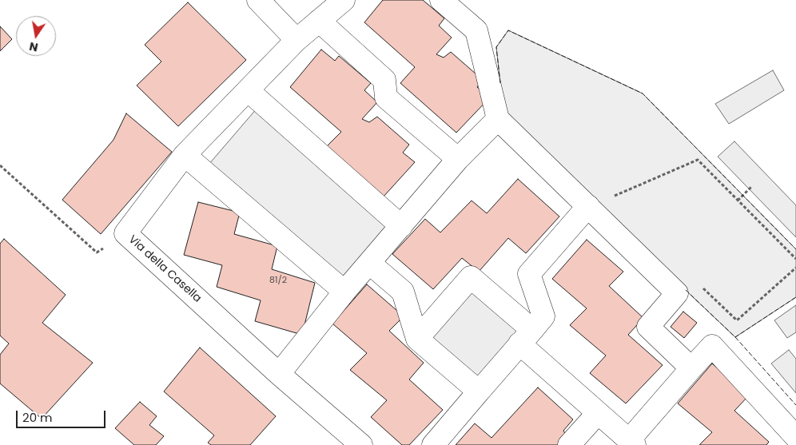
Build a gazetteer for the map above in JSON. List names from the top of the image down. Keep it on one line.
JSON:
{"streets":{"street":["Via della Casella"]},"house_numbers":["81/2"],"scale_bar":"20 m","north":"bottom"}
